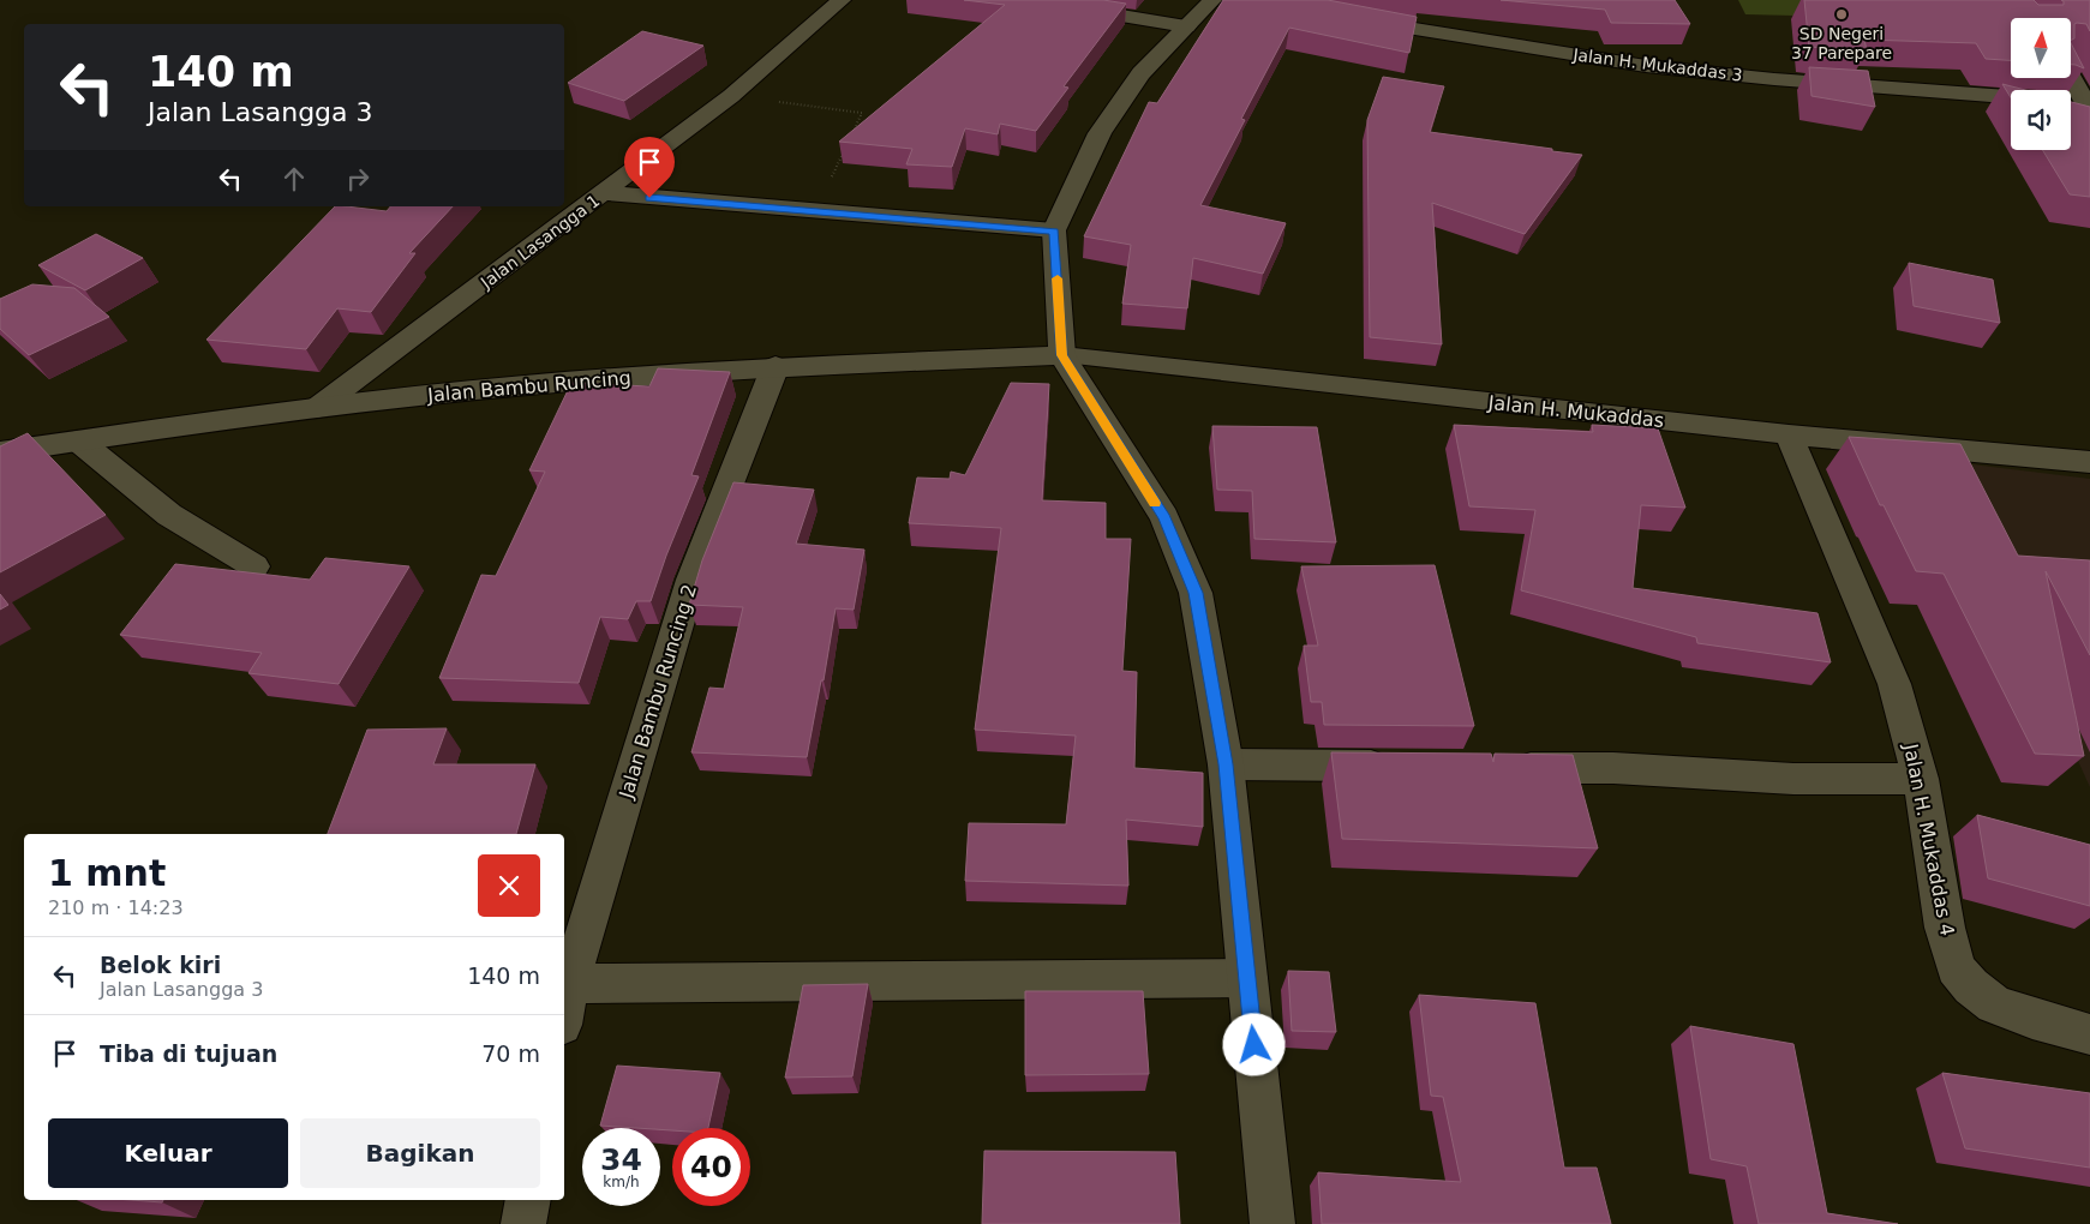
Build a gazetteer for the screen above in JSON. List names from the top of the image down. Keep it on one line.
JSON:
{"streets":{"street":["Jalan H. Mukaddas 3","Jalan Lasangga 1","Jalan Bambu Runcing","Jalan H. Mukaddas","Jalan Bambu Runcing 2","Jalan H. Mukaddas 4"]},"crossings":[["Jalan Lasangga 1","Jalan Bambu Runcing"],["Jalan Bambu Runcing","Jalan H. Mukaddas"],["Jalan Bambu Runcing","Jalan Bambu Runcing 2"],["Jalan H. Mukaddas","Jalan H. Mukaddas 4"]],"places":["SD Negeri 37 Parepare"],"north":"top","page":{"turn":["140 m","Jalan Lasangga 3"],"heading":["1 mnt","210 m · 14:23"],"list":[{"name":"Belok kiri","note":"Jalan Lasangga 3","value":"140 m"},{"name":"Tiba di tujuan","value":"70 m"}],"buttons":["Keluar","Bagikan"],"speed":"34 km/h","limit":"40"}}
